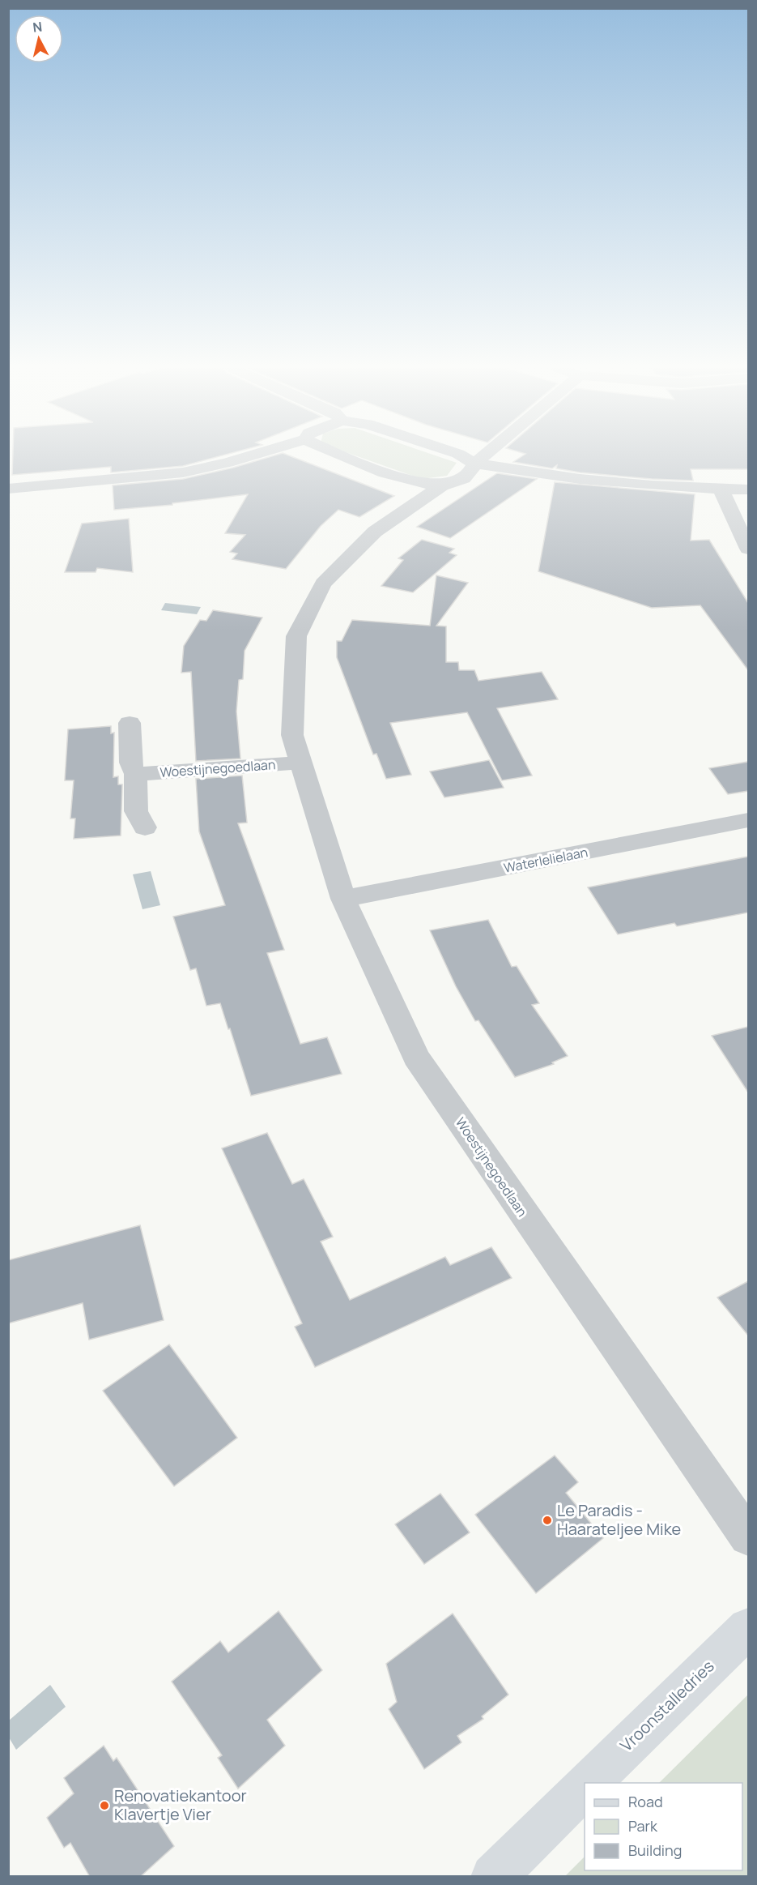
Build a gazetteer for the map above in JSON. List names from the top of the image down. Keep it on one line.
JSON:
{"streets":{"street":["Woestijnegoedlaan","Waterlelielaan","Vroonstalledries"]},"crossings":[["Woestijnegoedlaan","Waterlelielaan"]],"places":["Le Paradis - Haarateljee Mike","Renovatiekantoor Klavertje Vier"],"legend":["Road","Park","Building"],"north":"top"}
